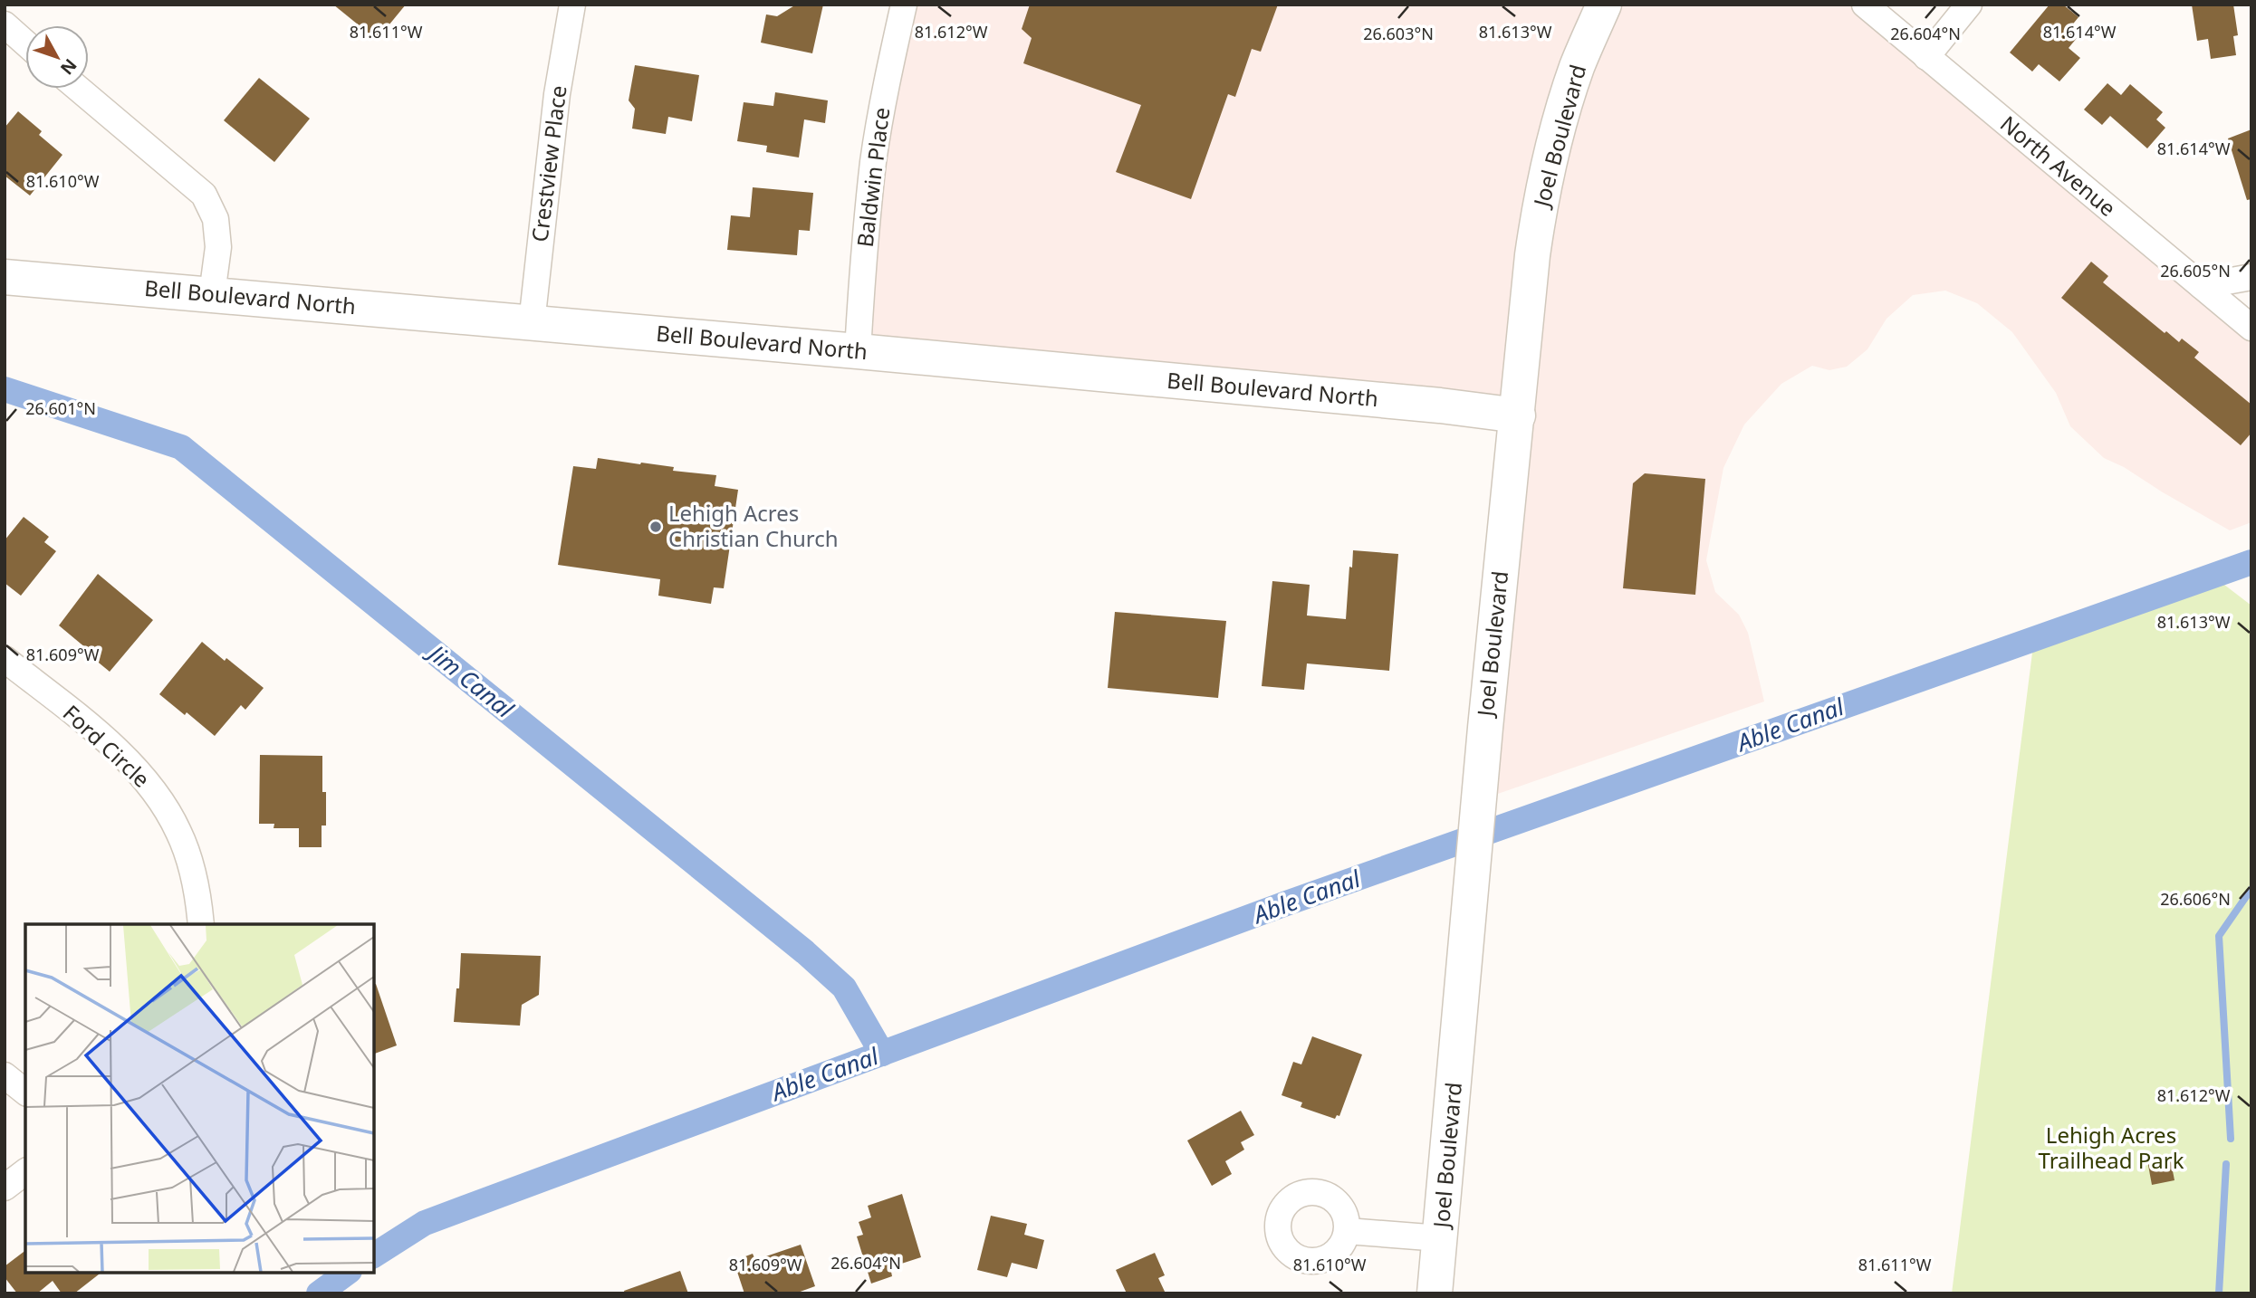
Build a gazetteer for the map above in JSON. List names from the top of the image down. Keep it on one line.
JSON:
{"streets":{"street":["Joel Boulevard","Crestview Place","North Avenue","Baldwin Place","Bell Boulevard North","Ford Circle"]},"crossings":[["Joel Boulevard","Bell Boulevard North"],["Crestview Place","Bell Boulevard North"],["Baldwin Place","Bell Boulevard North"]],"water":["Jim Canal","Able Canal"],"parks":["Lehigh Acres Trailhead Park"],"places":["Lehigh Acres Christian Church"],"north":"bottom right","coordinates":["81.614°W","81.611°W","81.612°W","81.613°W","26.603°N","26.604°N","81.610°W","26.605°N","26.601°N","81.609°W","26.606°N"]}
